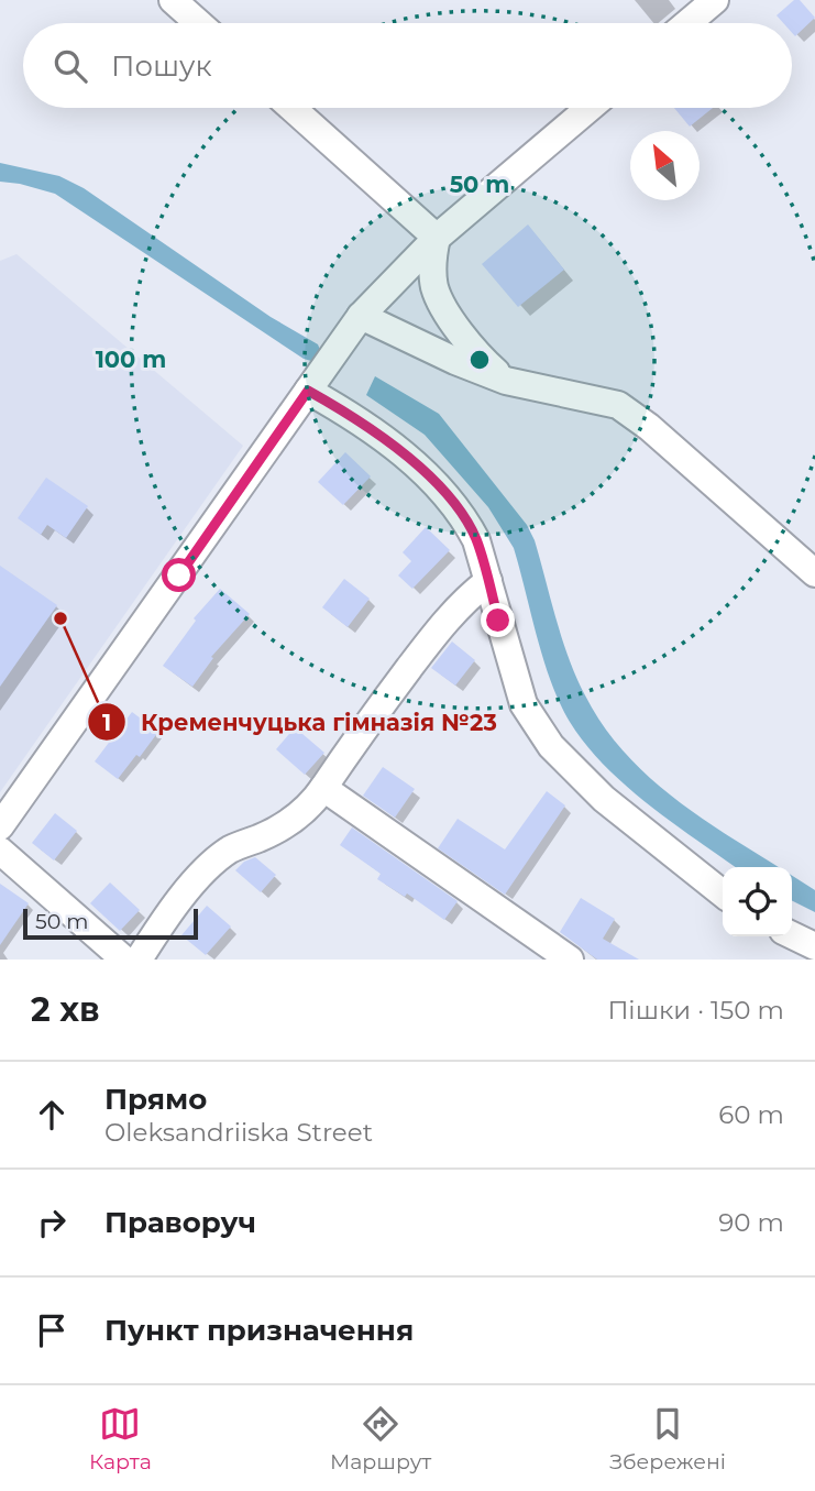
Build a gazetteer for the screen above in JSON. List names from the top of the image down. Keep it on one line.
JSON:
{"places":["Кременчуцька гімназія №23"],"scale_bar":"50 m","north":"top left","page":{"search":"Пошук","scale":"50 m","heading":["2 хв","Пішки · 150 m"],"list":[["Прямо","Oleksandriiska Street","60 m"],["Праворуч","90 m"],"Пункт призначення"],"nav":["Карта","Маршрут","Збережені"]},"rings":["50 m","100 m"]}
